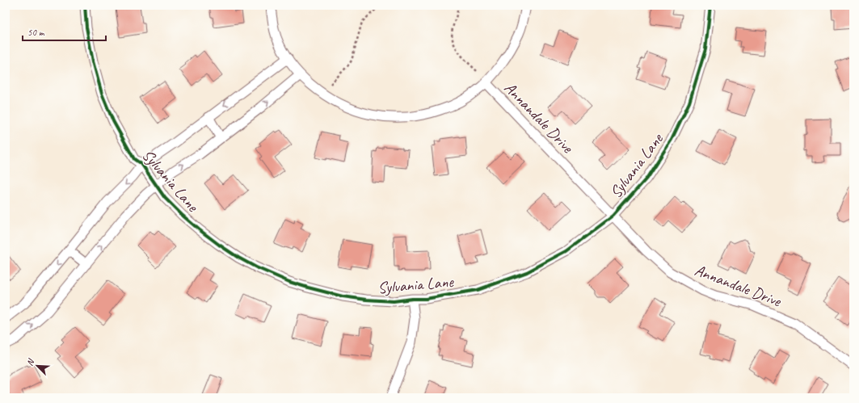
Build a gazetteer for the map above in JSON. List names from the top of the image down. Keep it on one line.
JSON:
{"streets":{"street":["Annandale Drive","Sylvania Lane"]},"crossings":[["Annandale Drive","Sylvania Lane"]],"scale_bar":"50 m","north":"top left"}
